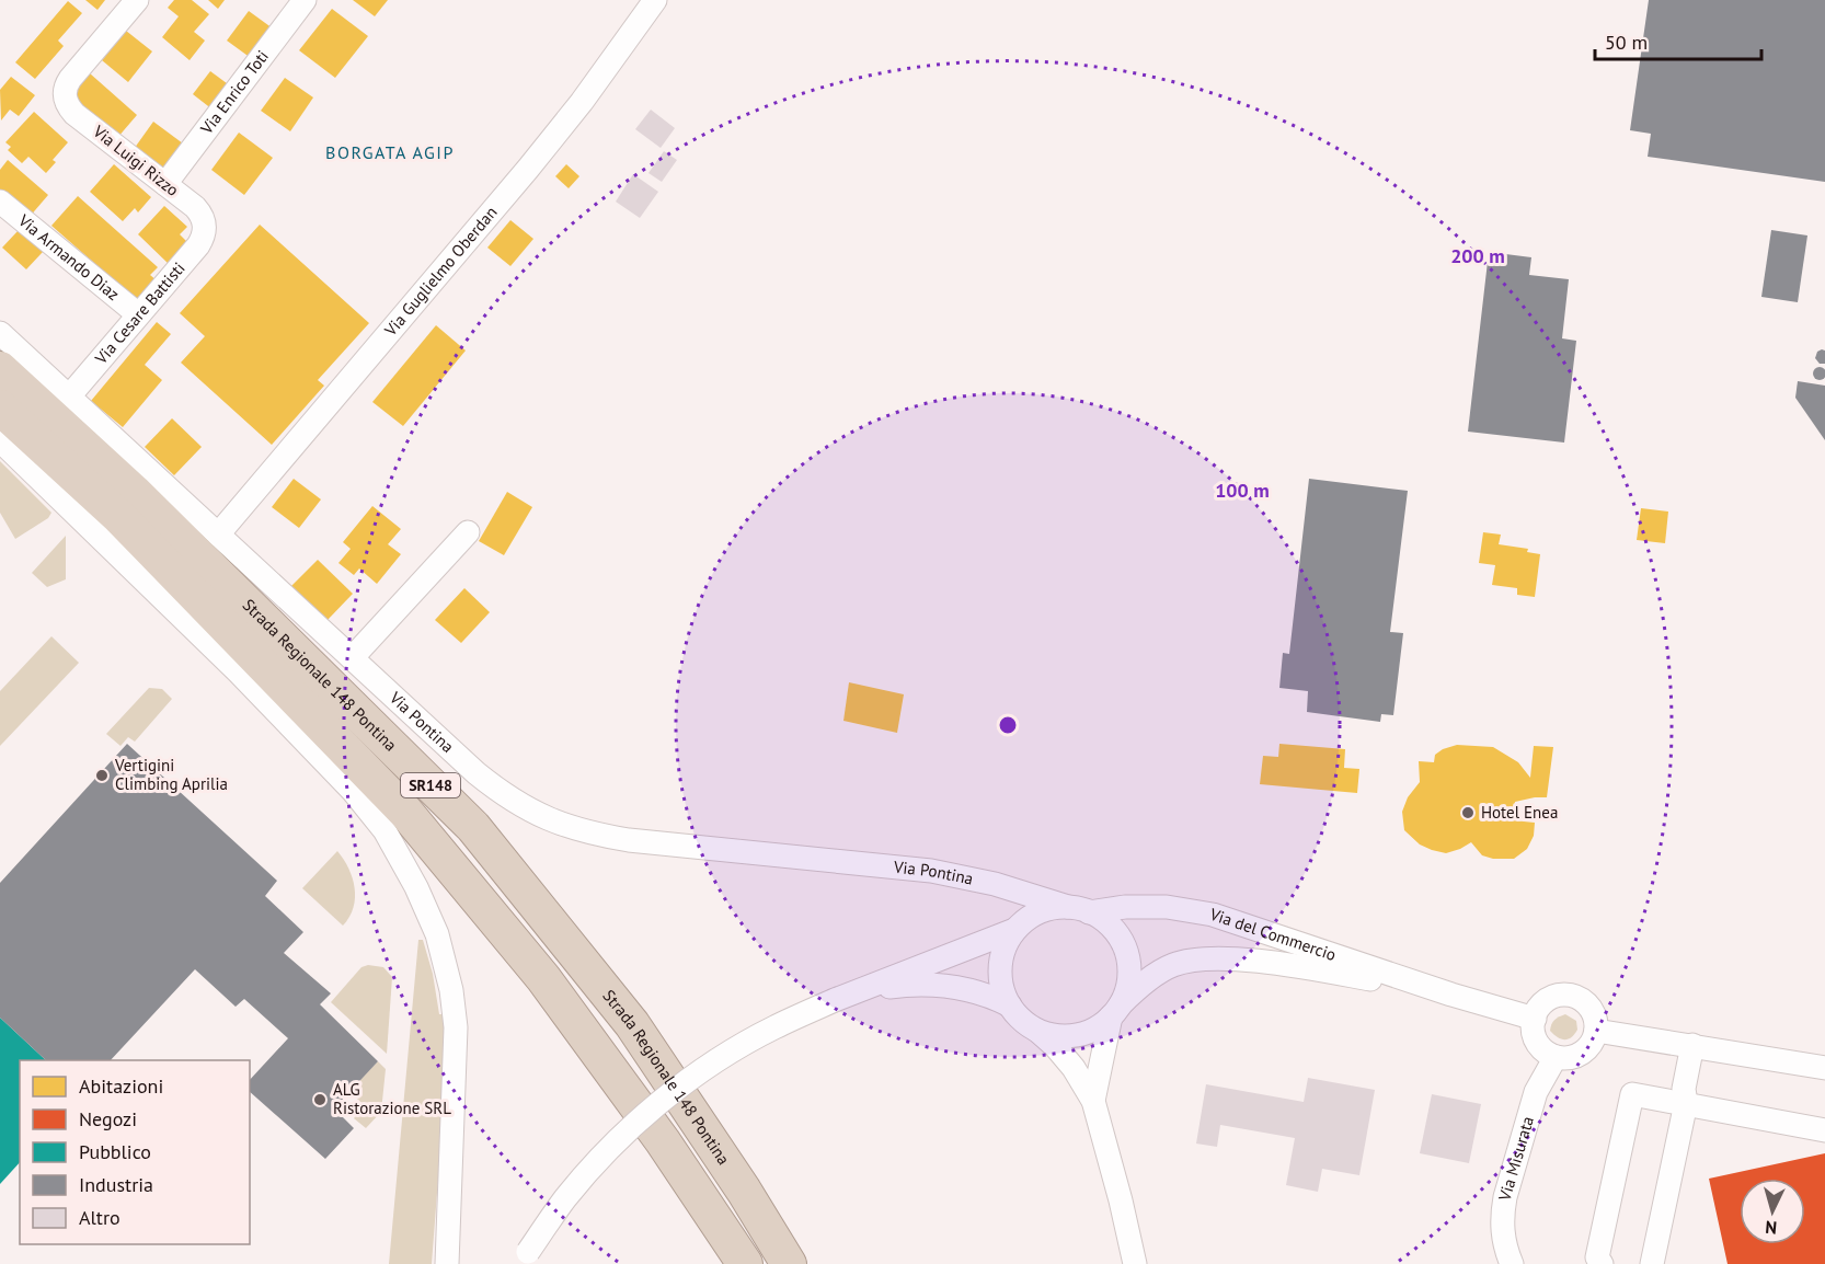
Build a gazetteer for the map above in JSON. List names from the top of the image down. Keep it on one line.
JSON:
{"streets":{"highway":["Strada Regionale 148 Pontina","SR148"],"street":["Via Enrico Toti","Via Luigi Rizzo","Via Armando Diaz","Via Guglielmo Oberdan","Via Cesare Battisti","Via Pontina","Via del Commercio","Via Misurata"]},"crossings":[["Via Enrico Toti","Via Luigi Rizzo"],["Via Luigi Rizzo","Via Cesare Battisti"],["Via Armando Diaz","Via Cesare Battisti"],["Via Guglielmo Oberdan","Via Pontina"],["Via Cesare Battisti","Via Pontina"],["Via Pontina","Via del Commercio"],["Via del Commercio","Via Misurata"]],"districts":["BORGATA AGIP"],"places":["Vertigini Climbing Aprilia","Hotel Enea","ALG Ristorazione SRL"],"legend":["Abitazioni","Negozi","Pubblico","Industria","Altro"],"scale_bar":"50 m","north":"bottom","rings":["200 m","100 m"]}
